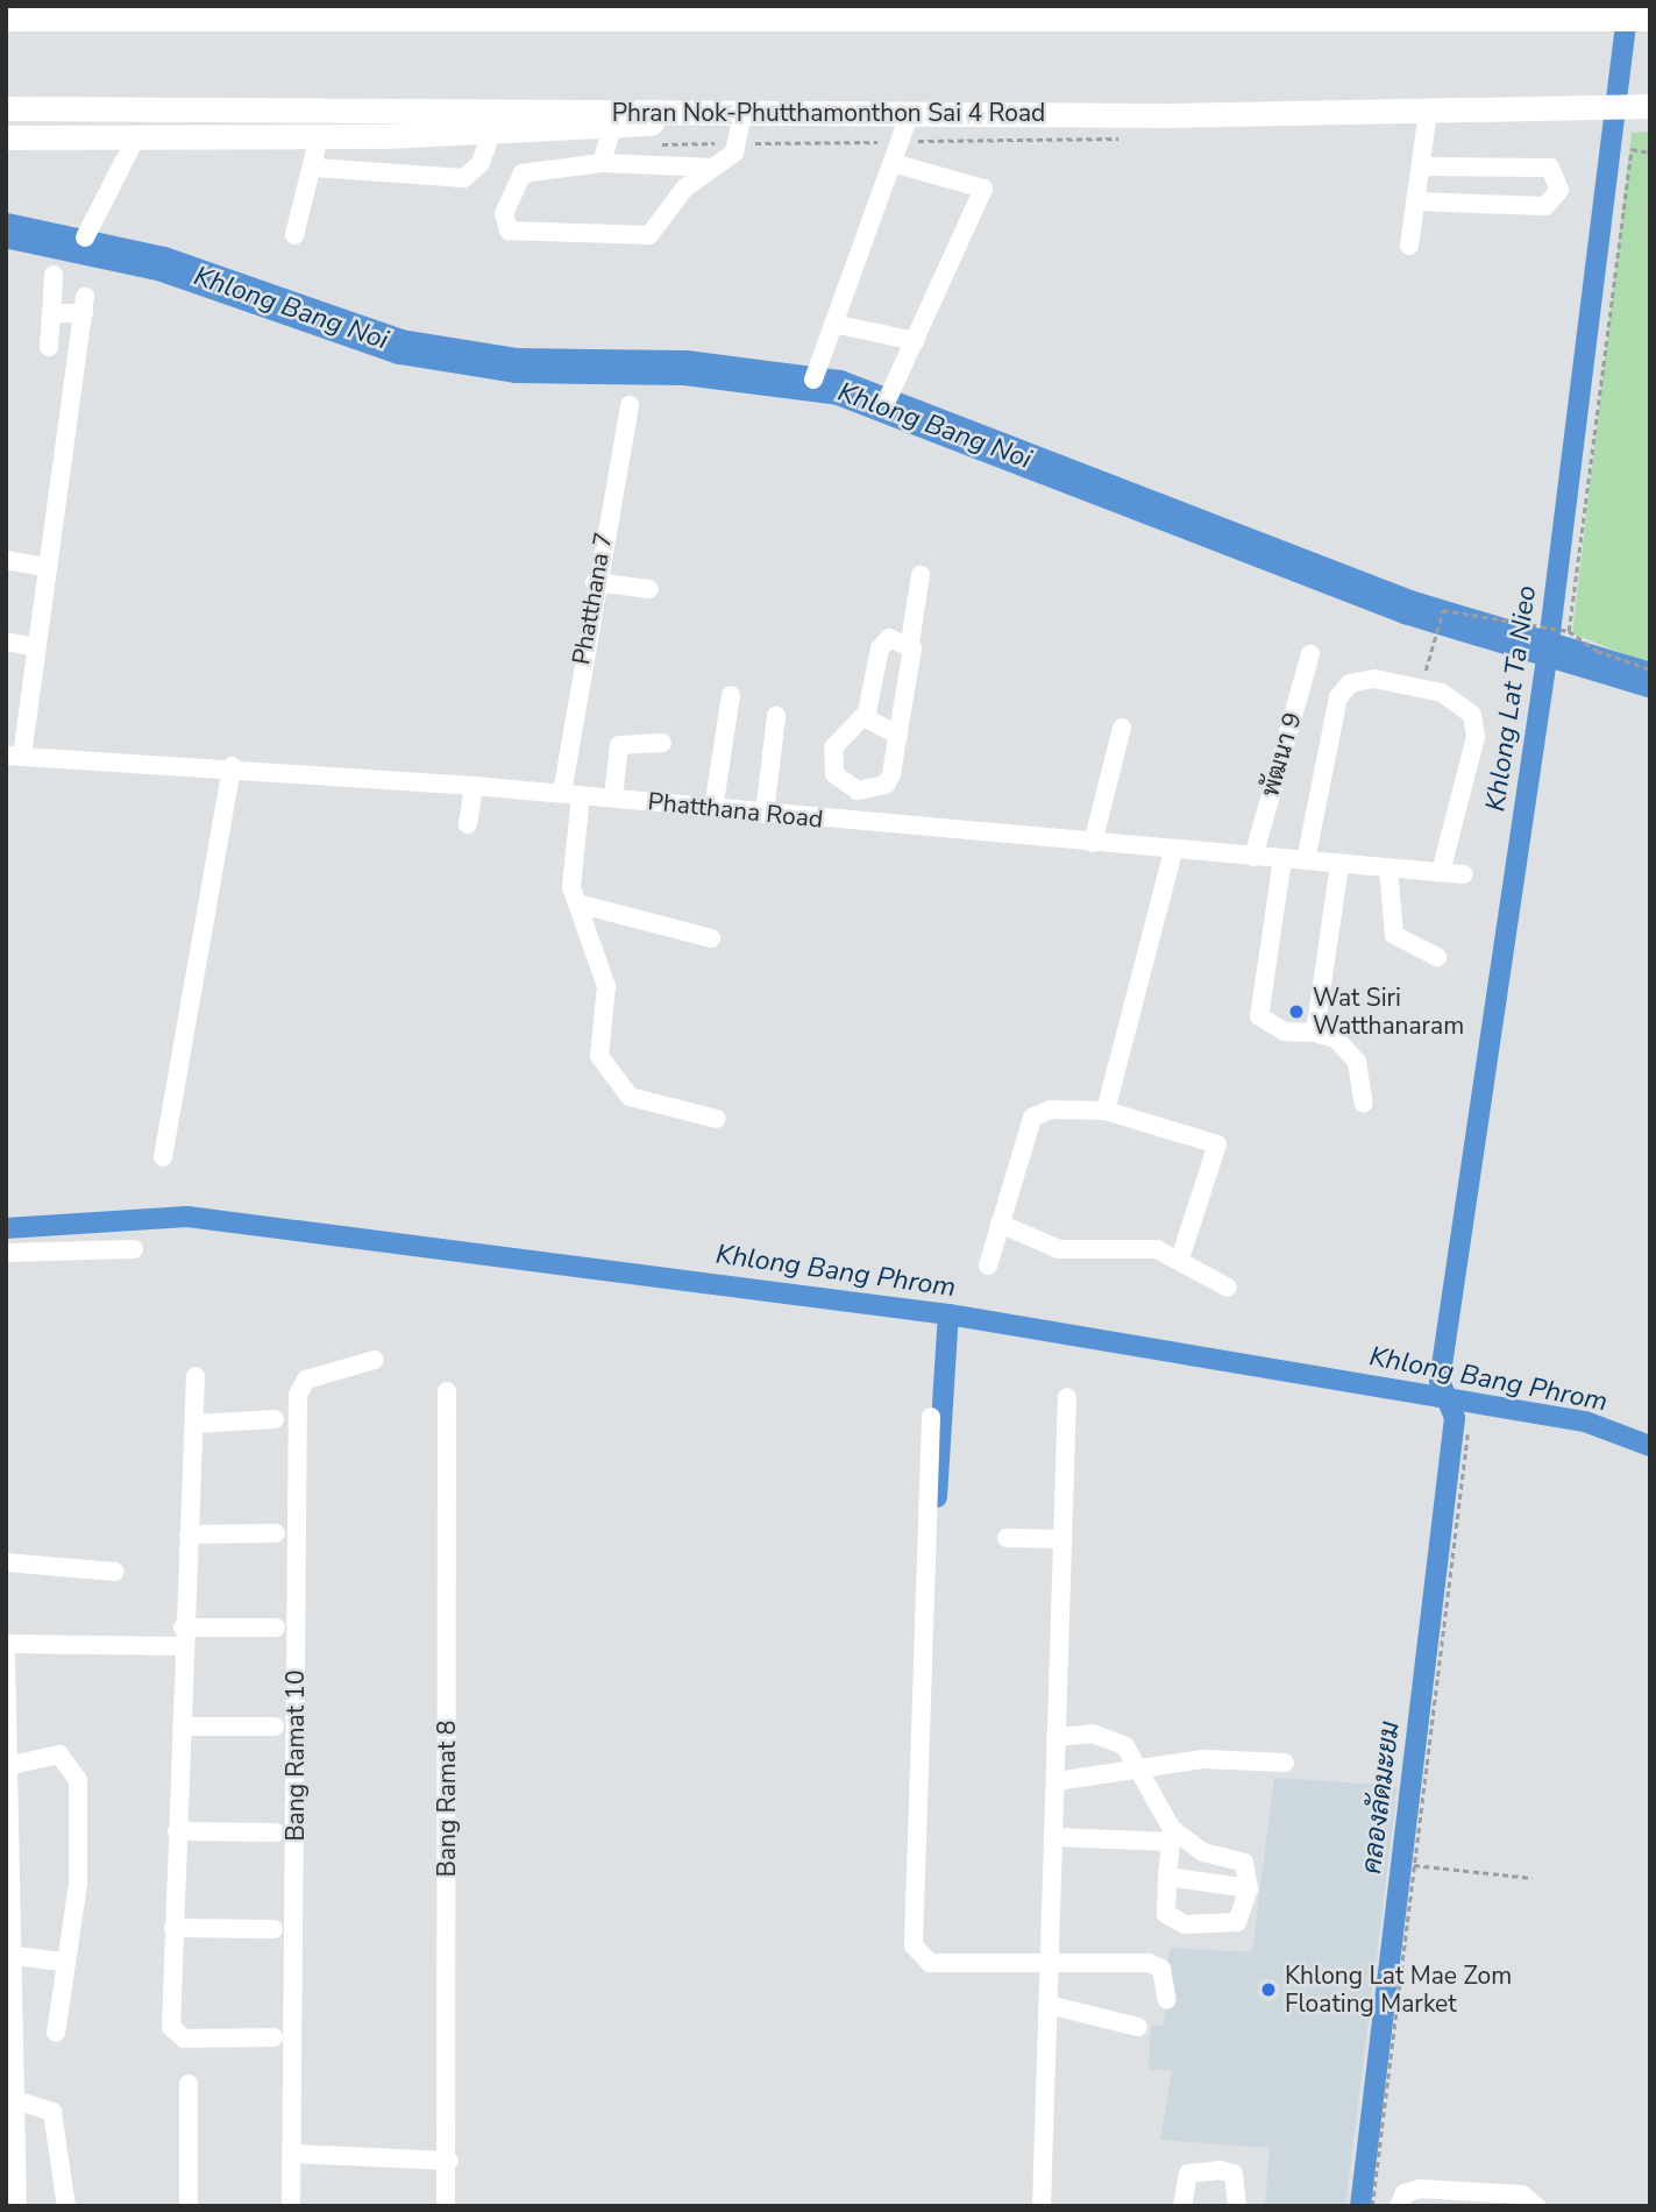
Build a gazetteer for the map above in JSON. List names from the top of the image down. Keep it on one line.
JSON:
{"streets":{"main road":["Phran Nok-Phutthamonthon Sai 4 Road"],"street":["Phatthana 7","พัฒนา 9","Phatthana Road","Bang Ramat 10","Bang Ramat 8"]},"crossings":[["Phatthana 7","Phatthana Road"],["พัฒนา 9","Phatthana Road"]],"water":["Khlong Bang Noi","Khlong Lat Ta Nieo","Khlong Bang Phrom","คลองลัดมะยม"],"places":["Wat Siri Watthanaram","Khlong Lat Mae Zom Floating Market"]}
